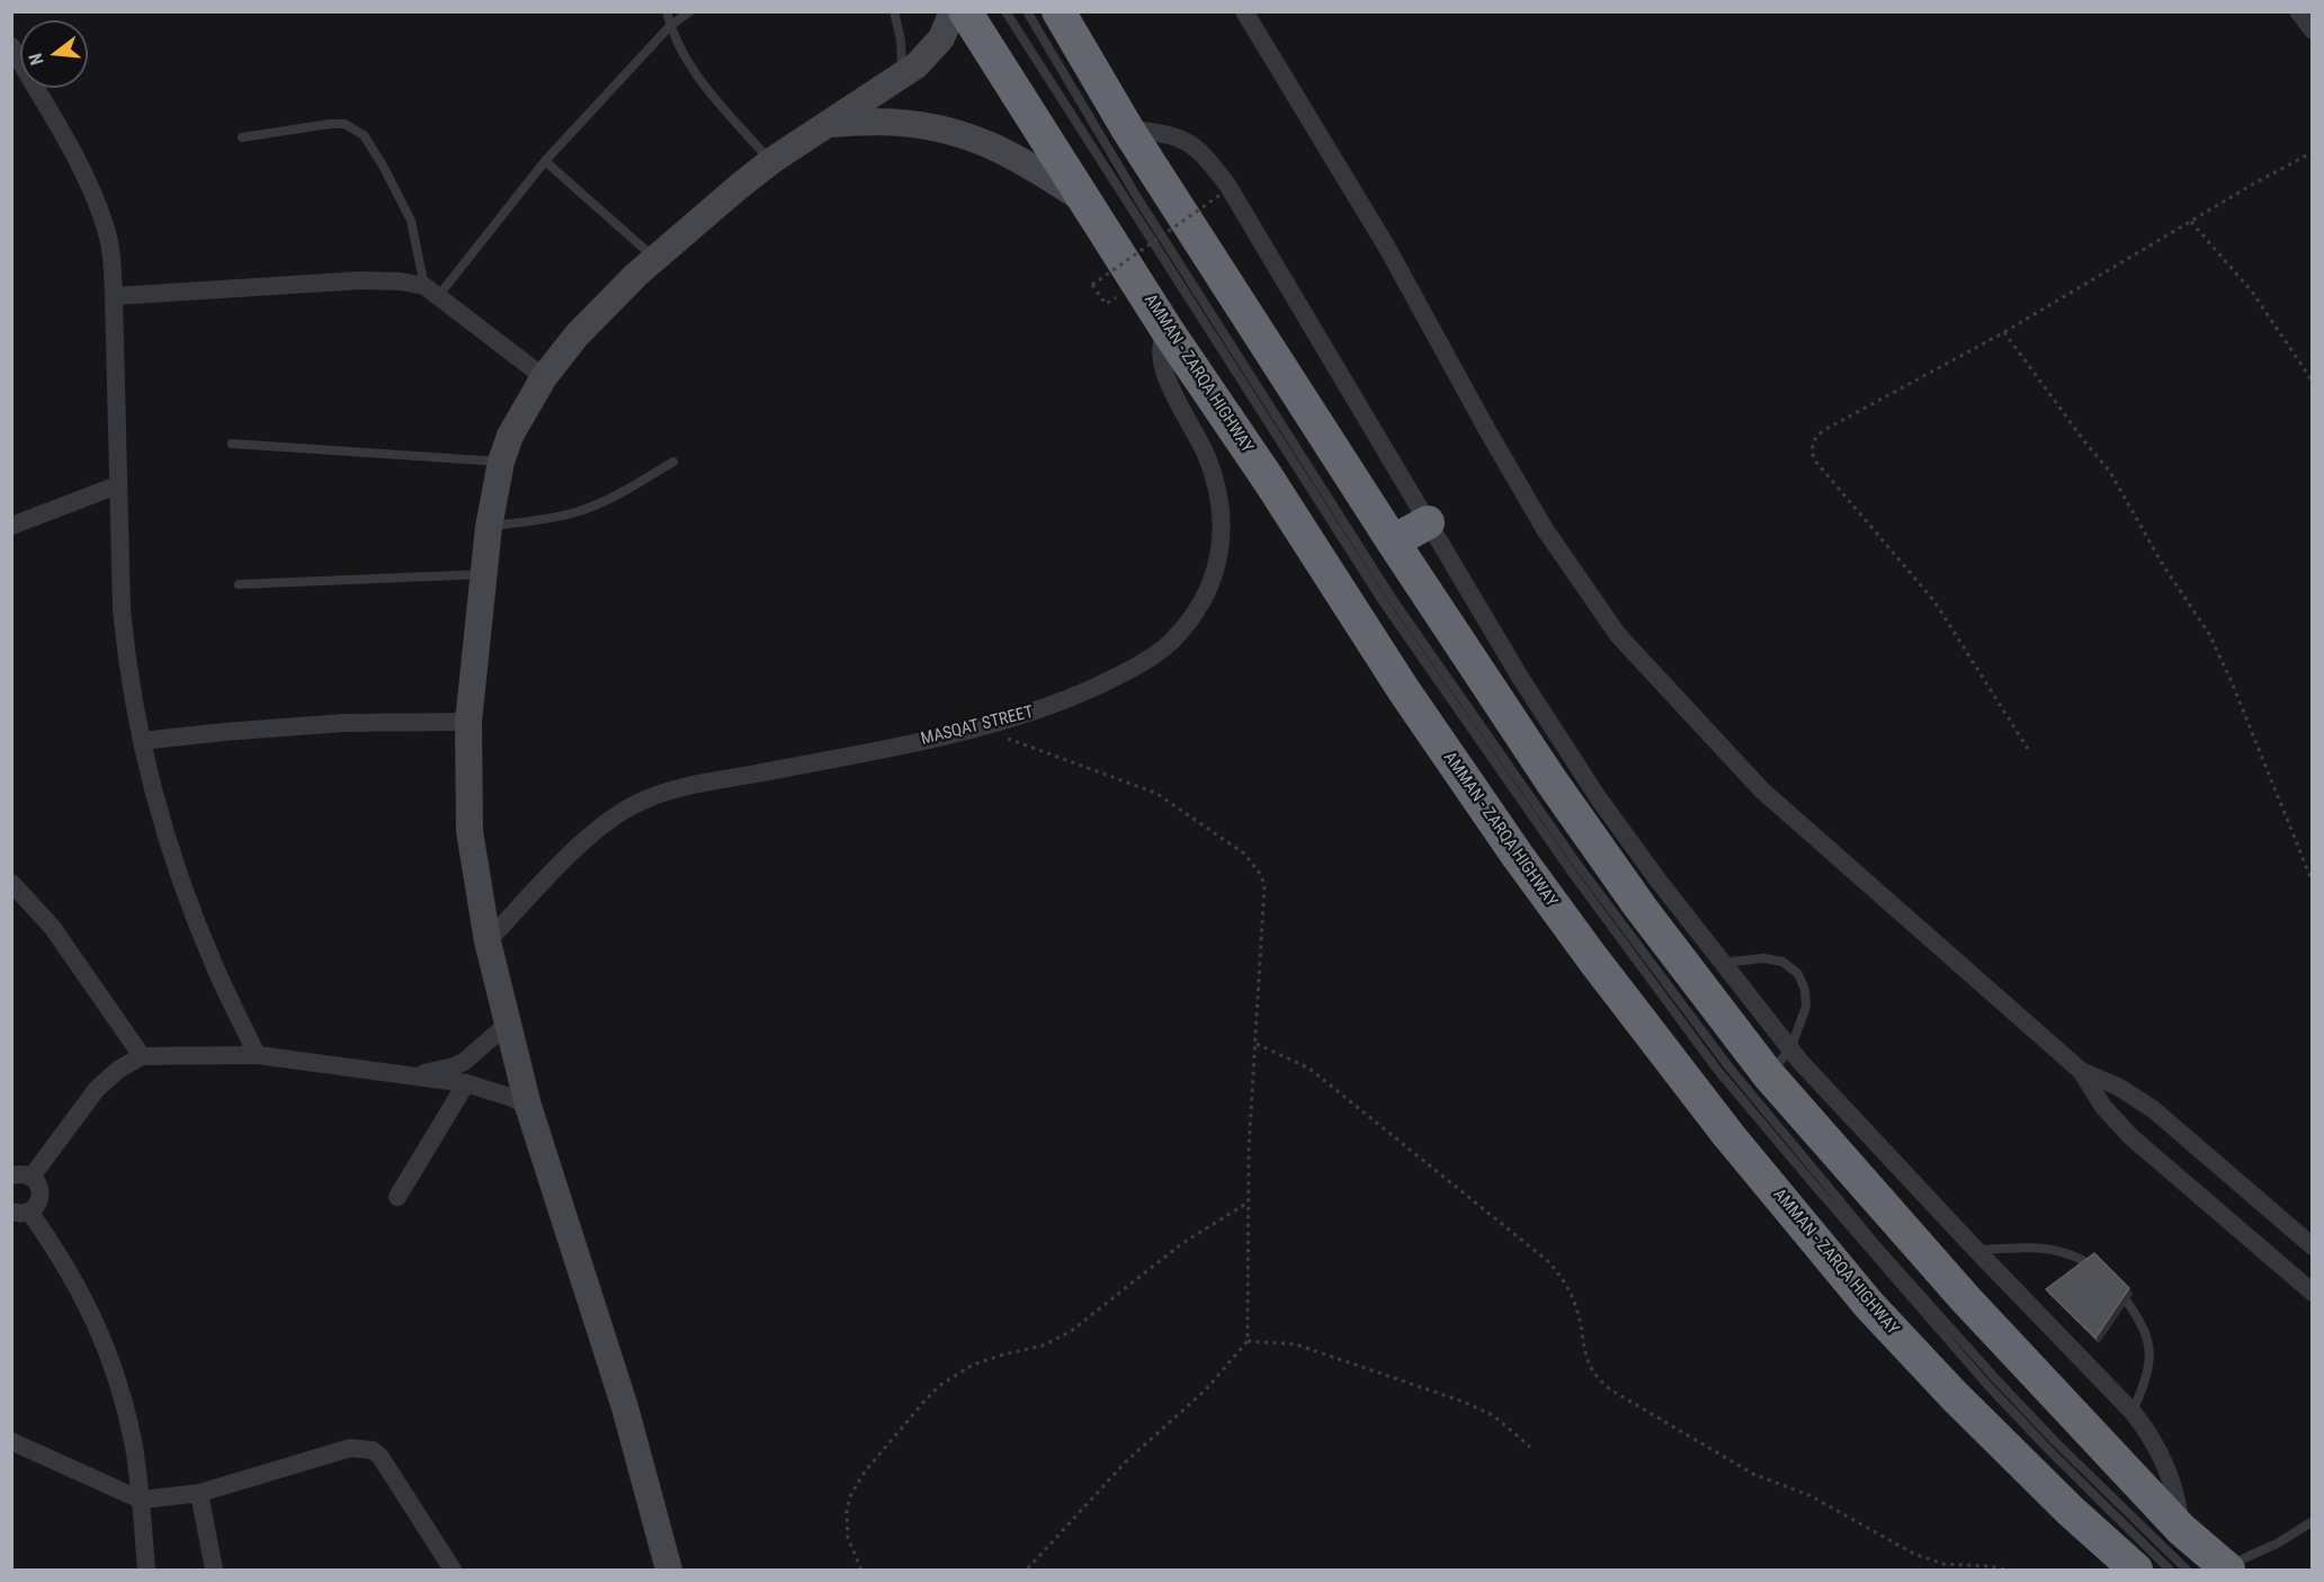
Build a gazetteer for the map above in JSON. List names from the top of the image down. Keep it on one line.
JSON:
{"streets":{"highway":["AMMAN - ZARQA HIGHWAY"],"street":["MASQAT STREET"]},"crossings":[["AMMAN - ZARQA HIGHWAY","MASQAT STREET"]],"north":"left"}
